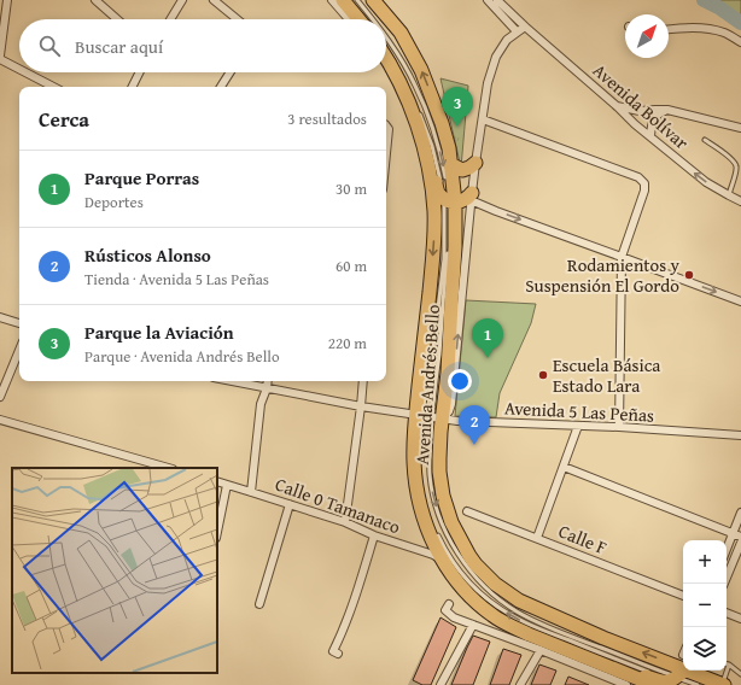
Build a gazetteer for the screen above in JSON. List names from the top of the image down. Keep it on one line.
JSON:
{"streets":{"highway":["Avenida Andrés Bello"],"street":["Avenida Bolívar","Avenida 5 Las Peñas","Calle 0 Tamanaco","Calle F"]},"crossings":[["Avenida Andrés Bello","Avenida 5 Las Peñas"],["Avenida Andrés Bello","Calle 0 Tamanaco"]],"places":["Rodamientos y Suspensión El Gordo","Escuela Básica Estado Lara"],"north":"top right","page":{"search":"Buscar aquí","pins":["3","1","2"],"heading":["Cerca","3 resultados"],"list":[{"mark":"1","name":"Parque Porras","note":"Deportes","value":"30 m"},{"mark":"2","name":"Rústicos Alonso","note":"Tienda · Avenida 5 Las Peñas","value":"60 m"},{"mark":"3","name":"Parque la Aviación","note":"Parque · Avenida Andrés Bello","value":"220 m"}],"map_buttons":["+","−"]}}
